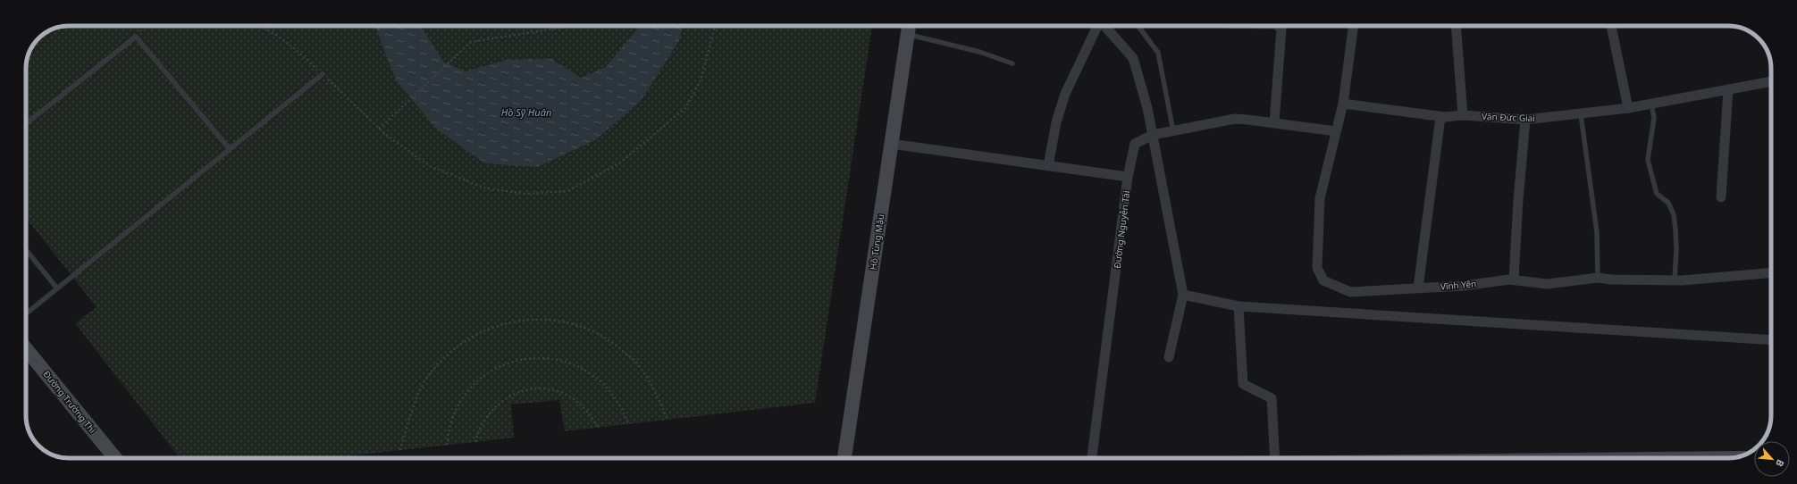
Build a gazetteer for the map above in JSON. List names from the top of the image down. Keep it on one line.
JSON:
{"streets":{"main road":["Hồ Tùng Mậu","Đường Trường Thi"],"street":["Văn Đức Giai","Đường Nguyễn Tài","Vĩnh Yên"]},"crossings":[["Văn Đức Giai","Vĩnh Yên"]],"water":["Hồ Sỹ Huân"],"north":"bottom right"}
